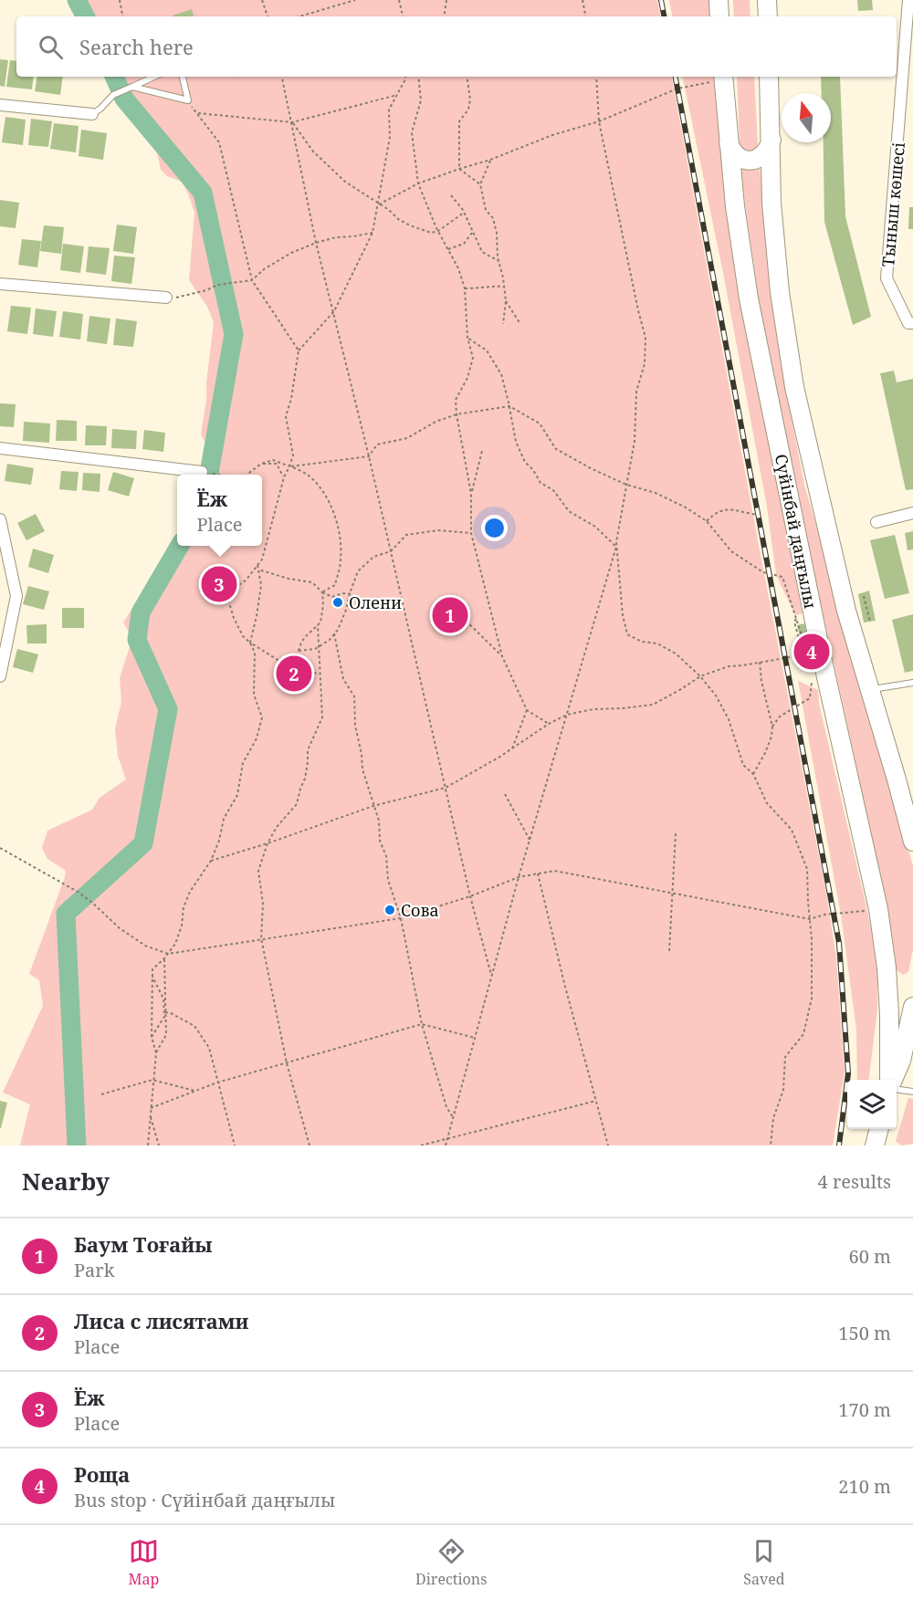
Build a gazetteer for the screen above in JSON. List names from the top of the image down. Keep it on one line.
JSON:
{"streets":{"main road":["Сүйінбай даңғылы"],"street":["Тыныш көшесі"]},"places":["Олени","Сова"],"north":"top","page":{"search":"Search here","popup":["Ёж","Place"],"pins":["3","1","4","2"],"heading":["Nearby","4 results"],"list":[{"mark":"1","name":"Баум Тоғайы","note":"Park","value":"60 m"},{"mark":"2","name":"Лиса с лисятами","note":"Place","value":"150 m"},{"mark":"3","name":"Ёж","note":"Place","value":"170 m"},{"mark":"4","name":"Роща","note":"Bus stop · Сүйінбай даңғылы","value":"210 m"}],"nav":["Map","Directions","Saved"]}}
